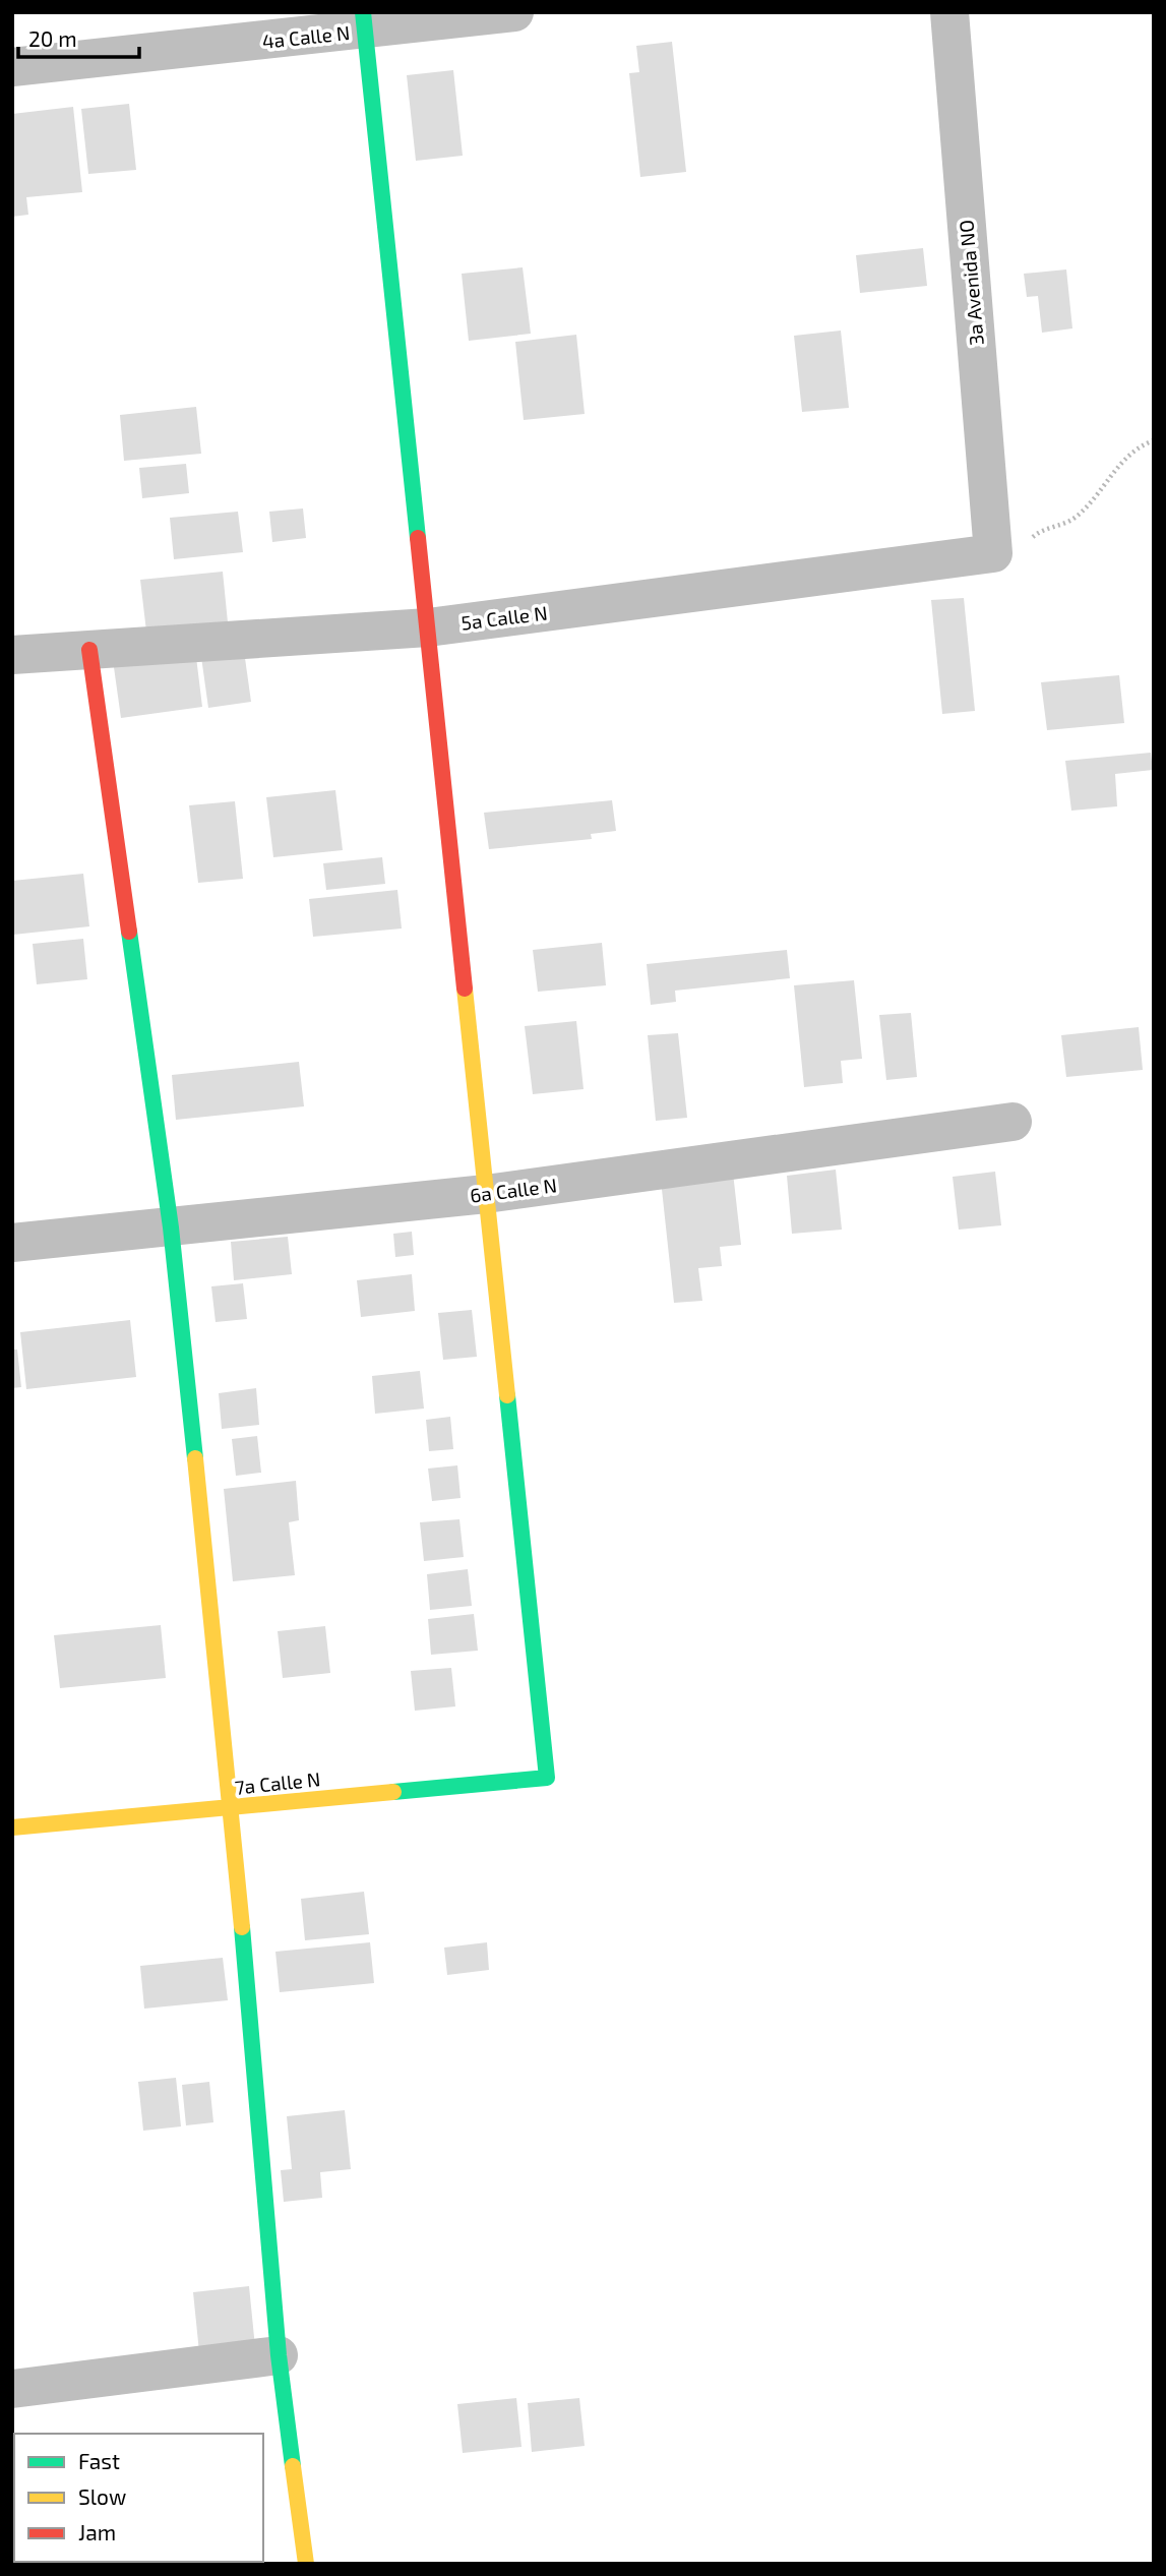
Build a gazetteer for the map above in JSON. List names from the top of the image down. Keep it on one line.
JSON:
{"streets":{"street":["4a Calle N","3a Avenida NO","5a Calle N","6a Calle N","7a Calle N"]},"crossings":[["3a Avenida NO","5a Calle N"],["6a Calle N","7a Calle N"]],"legend":["Fast","Slow","Jam"],"scale_bar":"20 m"}
